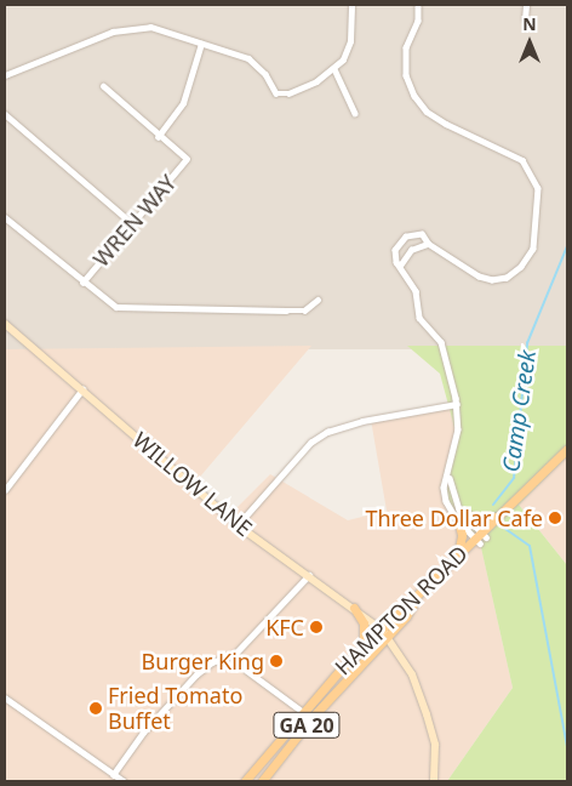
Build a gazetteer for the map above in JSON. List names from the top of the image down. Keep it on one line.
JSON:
{"streets":{"main road":["HAMPTON ROAD","GA 20"],"street":["WREN WAY","WILLOW LANE"]},"crossings":[["WILLOW LANE","HAMPTON ROAD"]],"water":["Camp Creek"],"places":["Three Dollar Cafe","KFC","Burger King","Fried Tomato Buffet"],"north":"top"}
